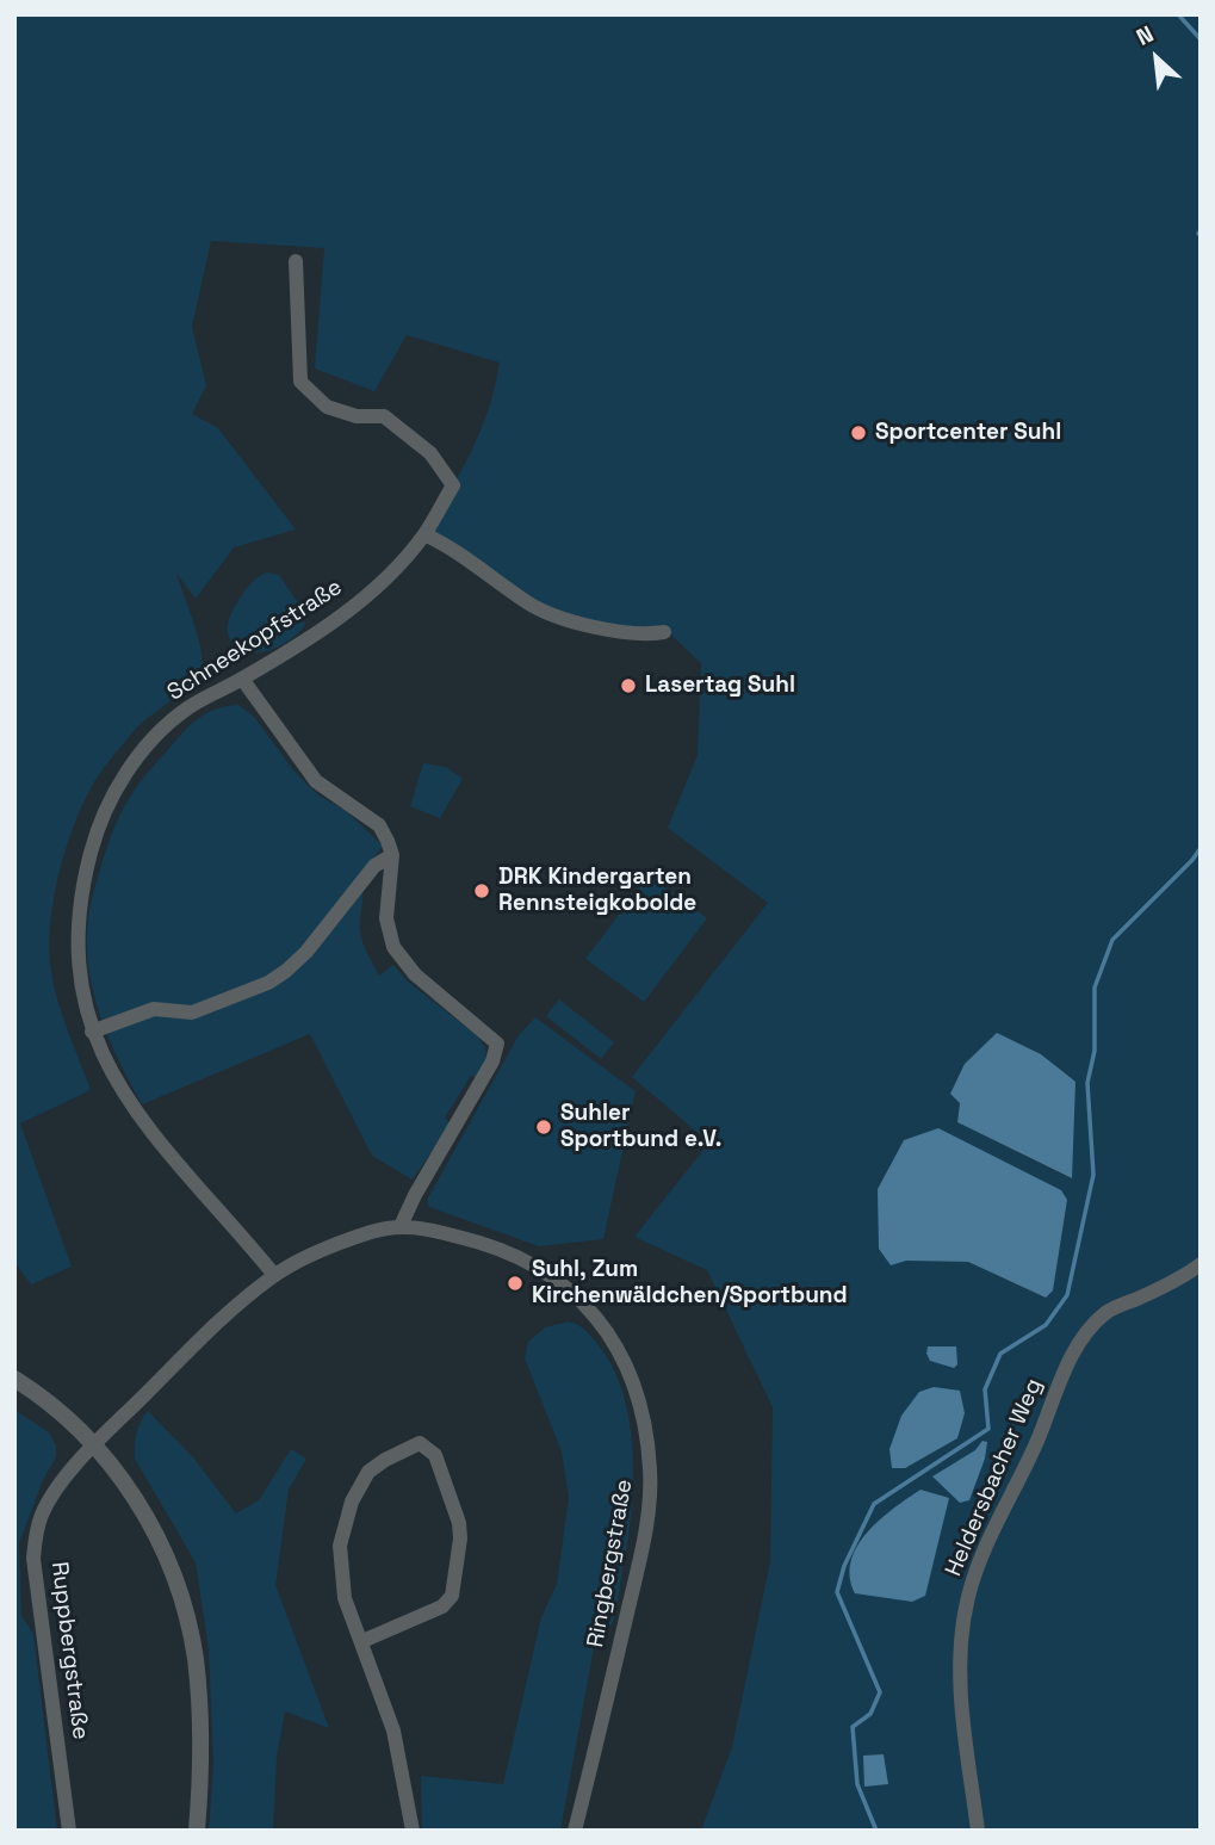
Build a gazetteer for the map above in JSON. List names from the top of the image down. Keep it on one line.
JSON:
{"streets":{"street":["Schneekopfstraße","Heldersbacher Weg","Ringbergstraße","Ruppbergstraße"]},"crossings":[["Schneekopfstraße","Ringbergstraße"],["Ringbergstraße","Ruppbergstraße"]],"places":["Sportcenter Suhl","Lasertag Suhl","DRK Kindergarten Rennsteigkobolde","Suhler Sportbund e.V.","Suhl, Zum Kirchenwäldchen/Sportbund"],"north":"top left"}
